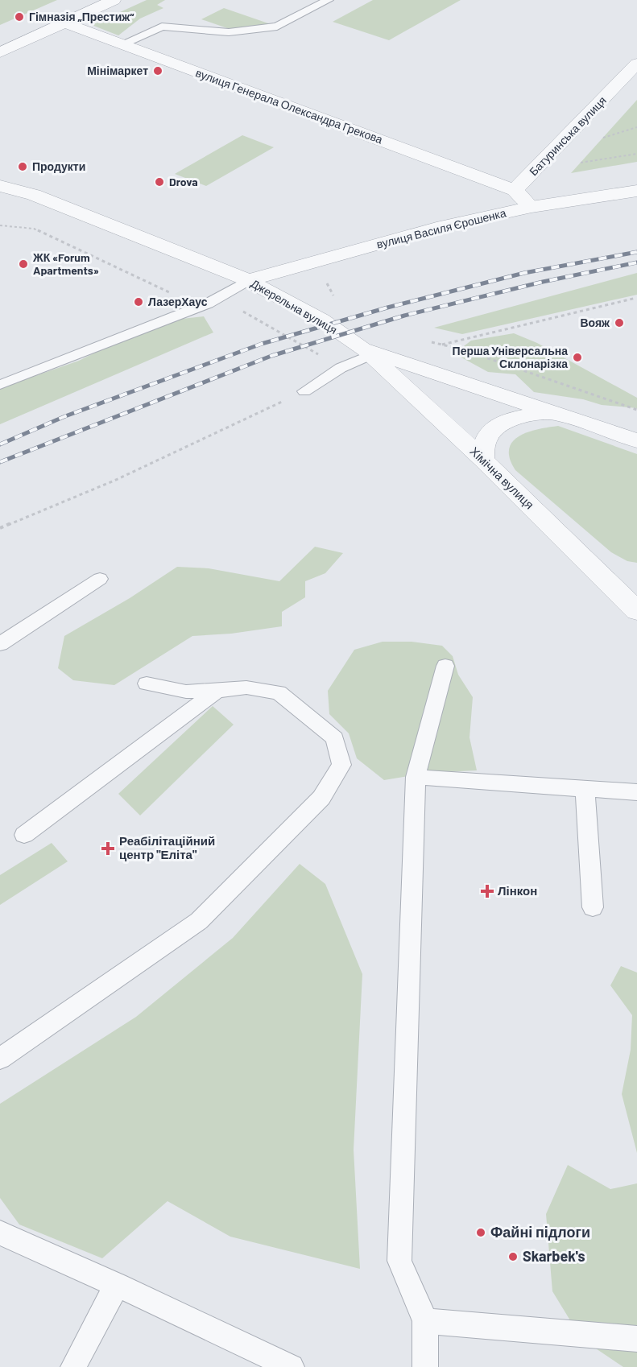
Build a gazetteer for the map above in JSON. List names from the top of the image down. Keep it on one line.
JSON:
{"streets":{"street":["вулиця Генерала Олександра Грекова","Батуринська вулиця","вулиця Василя Єрошенка","Джерельна вулиця","Хімічна вулиця"]},"crossings":[["вулиця Генерала Олександра Грекова","Батуринська вулиця"],["вулиця Василя Єрошенка","Джерельна вулиця"],["Джерельна вулиця","Хімічна вулиця"]],"places":{"other":["Гімназія „Престиж“","Мінімаркет","Продукти","Drova","ЖК «Forum Apartments»","ЛазерХаус","Вояж","Перша Універсальна Склонарізка","Файні підлоги","Skarbek's"],"health":["Реабілітаційний центр \"Еліта\"","Лінкон"]}}
